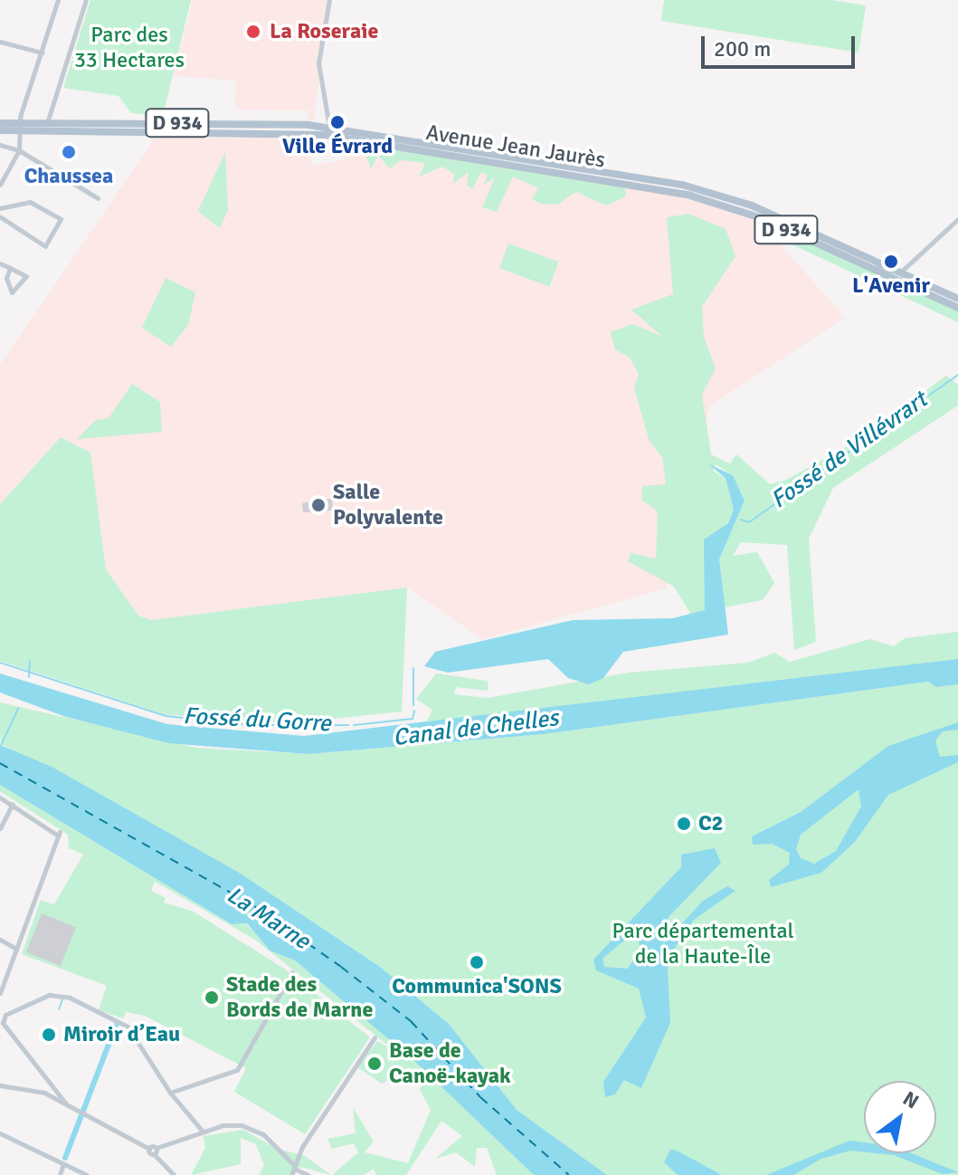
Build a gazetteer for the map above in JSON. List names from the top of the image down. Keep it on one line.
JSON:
{"streets":{"main road":["D 934","Avenue Jean Jaurès"]},"crossings":[["D 934","Avenue Jean Jaurès"]],"water":["Fossé de Villévrart","Fossé du Gorre","Canal de Chelles","La Marne"],"parks":["Parc des 33 Hectares","Parc départemental de la Haute-Île"],"places":["La Roseraie","Ville Évrard","Chaussea","L'Avenir","Salle Polyvalente","C2","Communica'SONS","Stade des Bords de Marne","Miroir d’Eau","Base de Canoë-kayak"],"scale_bar":"200 m","north":"top right"}
